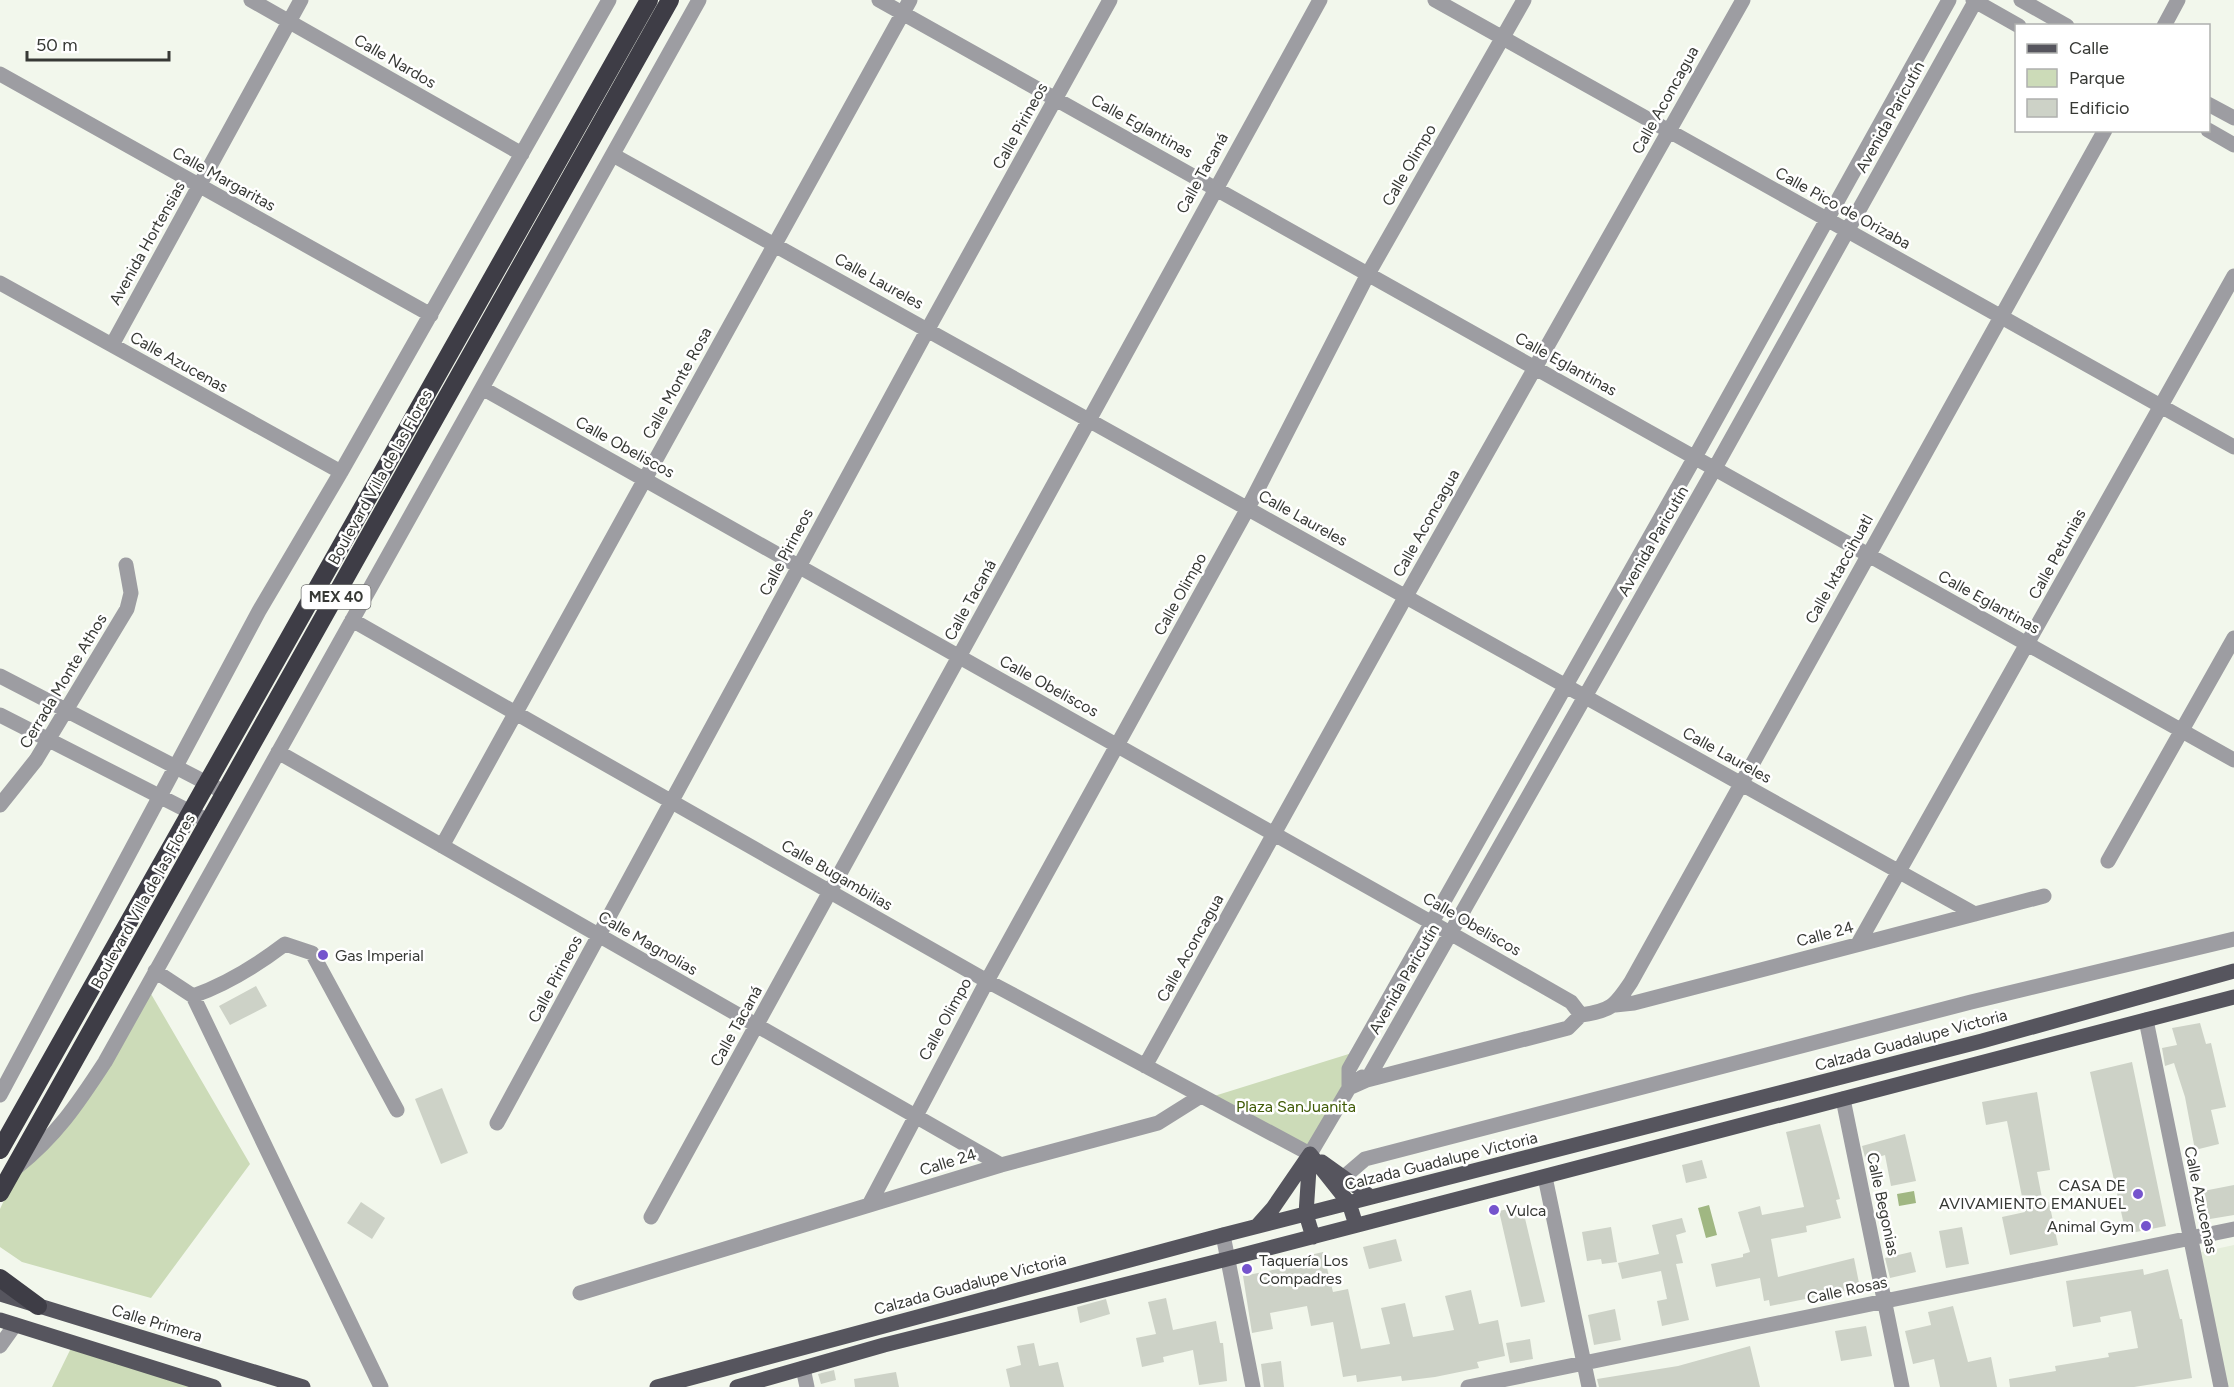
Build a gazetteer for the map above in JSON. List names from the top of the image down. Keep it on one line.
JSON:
{"streets":{"highway":["Boulevard Villa de las Flores","MEX 40"],"main road":["Calzada Guadalupe Victoria","Calle Primera"],"street":["Calle Nardos","Calle Aconcagua","Avenida Paricutín","Calle Pirineos","Calle Eglantinas","Calle Olimpo","Calle Tacaná","Calle Margaritas","Calle Pico de Orizaba","Avenida Hortensias","Calle Laureles","Calle Azucenas","Calle Monte Rosa","Calle Obeliscos","Calle Petunias","Calle Ixtaccihuatl","Cerrada Monte Athos","Calle Bugambilias","Calle 24","Calle Magnolias","Calle Begonias","Calle Rosas"]},"crossings":[["Calle Nardos","Avenida Hortensias"],["Calle Aconcagua","Calle Eglantinas"],["Calle Aconcagua","Calle Pico de Orizaba"],["Calle Aconcagua","Calle Laureles"],["Calle Aconcagua","Calle Obeliscos"],["Calle Aconcagua","Calle Bugambilias"],["Avenida Paricutín","Calle Eglantinas"],["Avenida Paricutín","Calle Pico de Orizaba"],["Avenida Paricutín","Calle Laureles"],["Avenida Paricutín","Calle Obeliscos"],["Calle Pirineos","Calle Eglantinas"],["Calle Pirineos","Calle Laureles"],["Calle Pirineos","Calle Obeliscos"],["Calle Pirineos","Calle Bugambilias"],["Calle Pirineos","Calle Magnolias"],["Calle Eglantinas","Calle Olimpo"],["Calle Eglantinas","Calle Tacaná"],["Calle Eglantinas","Calle Monte Rosa"],["Calle Eglantinas","Calle Petunias"],["Calle Eglantinas","Calle Ixtaccihuatl"],["Calle Olimpo","Calle Pico de Orizaba"],["Calle Olimpo","Calle Laureles"],["Calle Olimpo","Calle Obeliscos"],["Calle Olimpo","Calle Bugambilias"],["Calle Olimpo","Calle 24"],["Calle Olimpo","Calle Magnolias"],["Calle Tacaná","Calle Laureles"],["Calle Tacaná","Calle Obeliscos"],["Calle Tacaná","Calle Bugambilias"],["Calle Tacaná","Calle Magnolias"],["Calle Margaritas","Avenida Hortensias"],["Calle Pico de Orizaba","Calle Petunias"],["Calle Pico de Orizaba","Calle Ixtaccihuatl"],["Avenida Hortensias","Calle Azucenas"],["Calle Laureles","Calle Monte Rosa"],["Calle Laureles","Calle Petunias"],["Calle Laureles","Calle Ixtaccihuatl"],["Calle Laureles","Calle 24"],["Calle Azucenas","Calle Rosas"],["Calle Monte Rosa","Calle Obeliscos"],["Calle Monte Rosa","Calle Bugambilias"],["Calle Monte Rosa","Calle Magnolias"],["Calle Petunias","Calle 24"],["Calle Ixtaccihuatl","Calle 24"],["Calle Bugambilias","Calle 24"],["Calle 24","Calle Magnolias"],["Calle Begonias","Calle Rosas"]],"parks":["Plaza SanJuanita"],"places":["Gas Imperial","CASA DE AVIVAMIENTO EMANUEL","Vulca","Animal Gym","Taquería Los Compadres"],"legend":["Calle","Parque","Edificio"],"scale_bar":"50 m"}
